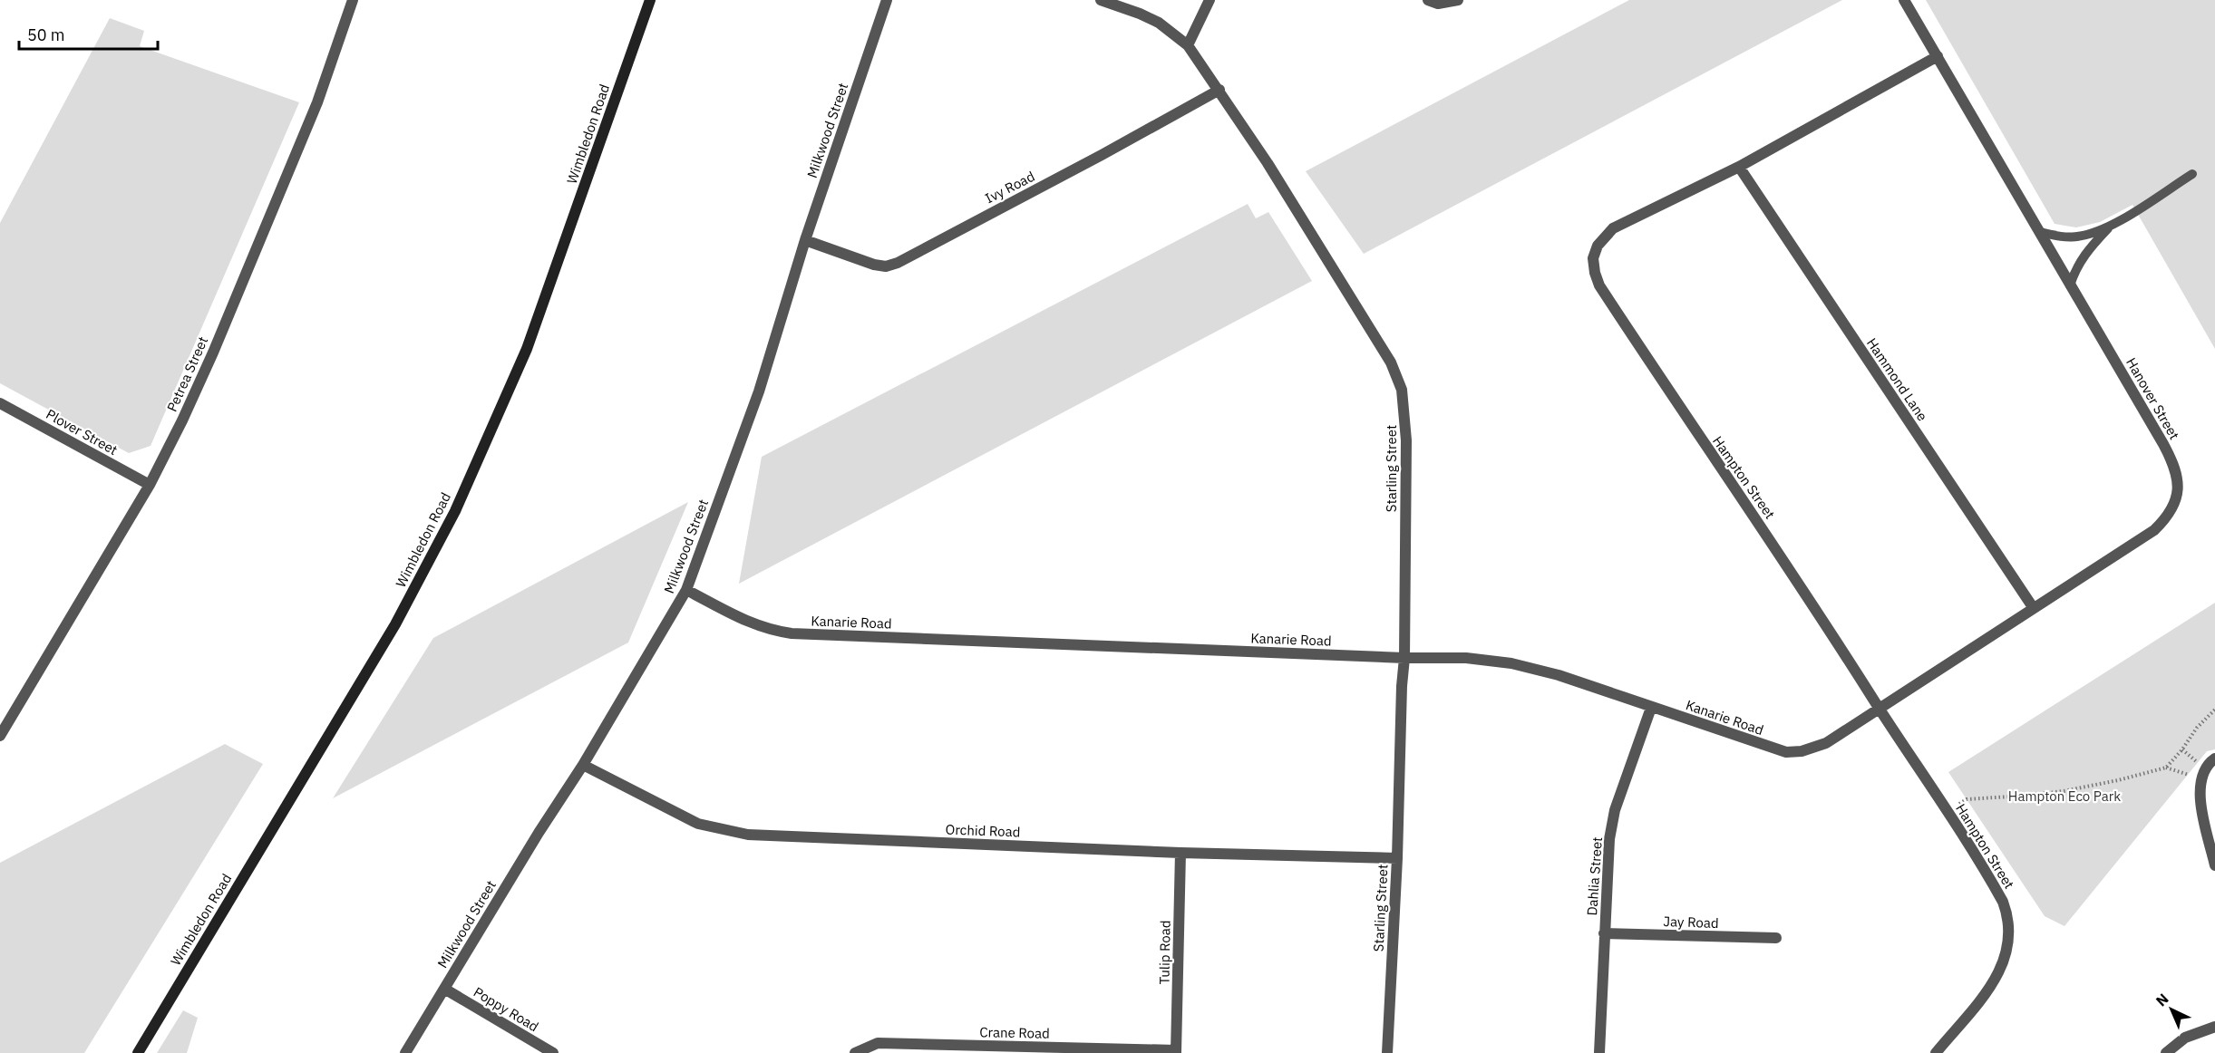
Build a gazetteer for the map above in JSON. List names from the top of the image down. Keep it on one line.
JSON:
{"streets":{"street":["Milkwood Street","Wimbledon Road","Ivy Road","Petrea Street","Hammond Lane","Hanover Street","Plover Street","Starling Street","Hampton Street","Kanarie Road","Orchid Road","Dahlia Street","Jay Road","Tulip Road","Poppy Road","Crane Road"]},"crossings":[["Milkwood Street","Ivy Road"],["Milkwood Street","Kanarie Road"],["Milkwood Street","Orchid Road"],["Milkwood Street","Poppy Road"],["Ivy Road","Starling Street"],["Petrea Street","Plover Street"],["Hammond Lane","Hanover Street"],["Hammond Lane","Hampton Street"],["Hanover Street","Hampton Street"],["Hanover Street","Kanarie Road"],["Starling Street","Kanarie Road"],["Starling Street","Orchid Road"],["Hampton Street","Kanarie Road"],["Kanarie Road","Dahlia Street"],["Orchid Road","Tulip Road"],["Dahlia Street","Jay Road"],["Tulip Road","Crane Road"]],"parks":["Hampton Eco Park"],"scale_bar":"50 m","north":"top left"}
